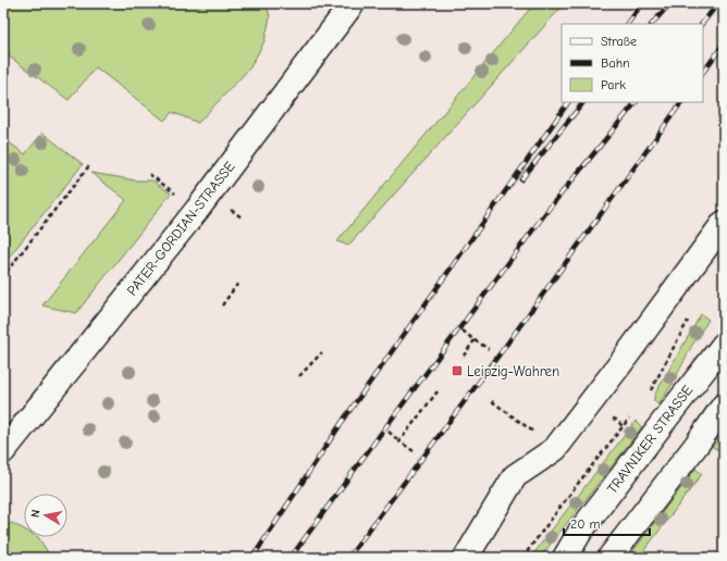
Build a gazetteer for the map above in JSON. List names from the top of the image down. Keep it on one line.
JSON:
{"streets":{"street":["PATER-GORDIAN-STRASSE","TRAVNIKER STRASSE"]},"places":{"transit":["Leipzig-Wahren"]},"legend":["Straße","Bahn","Park"],"scale_bar":"20 m","north":"left"}
